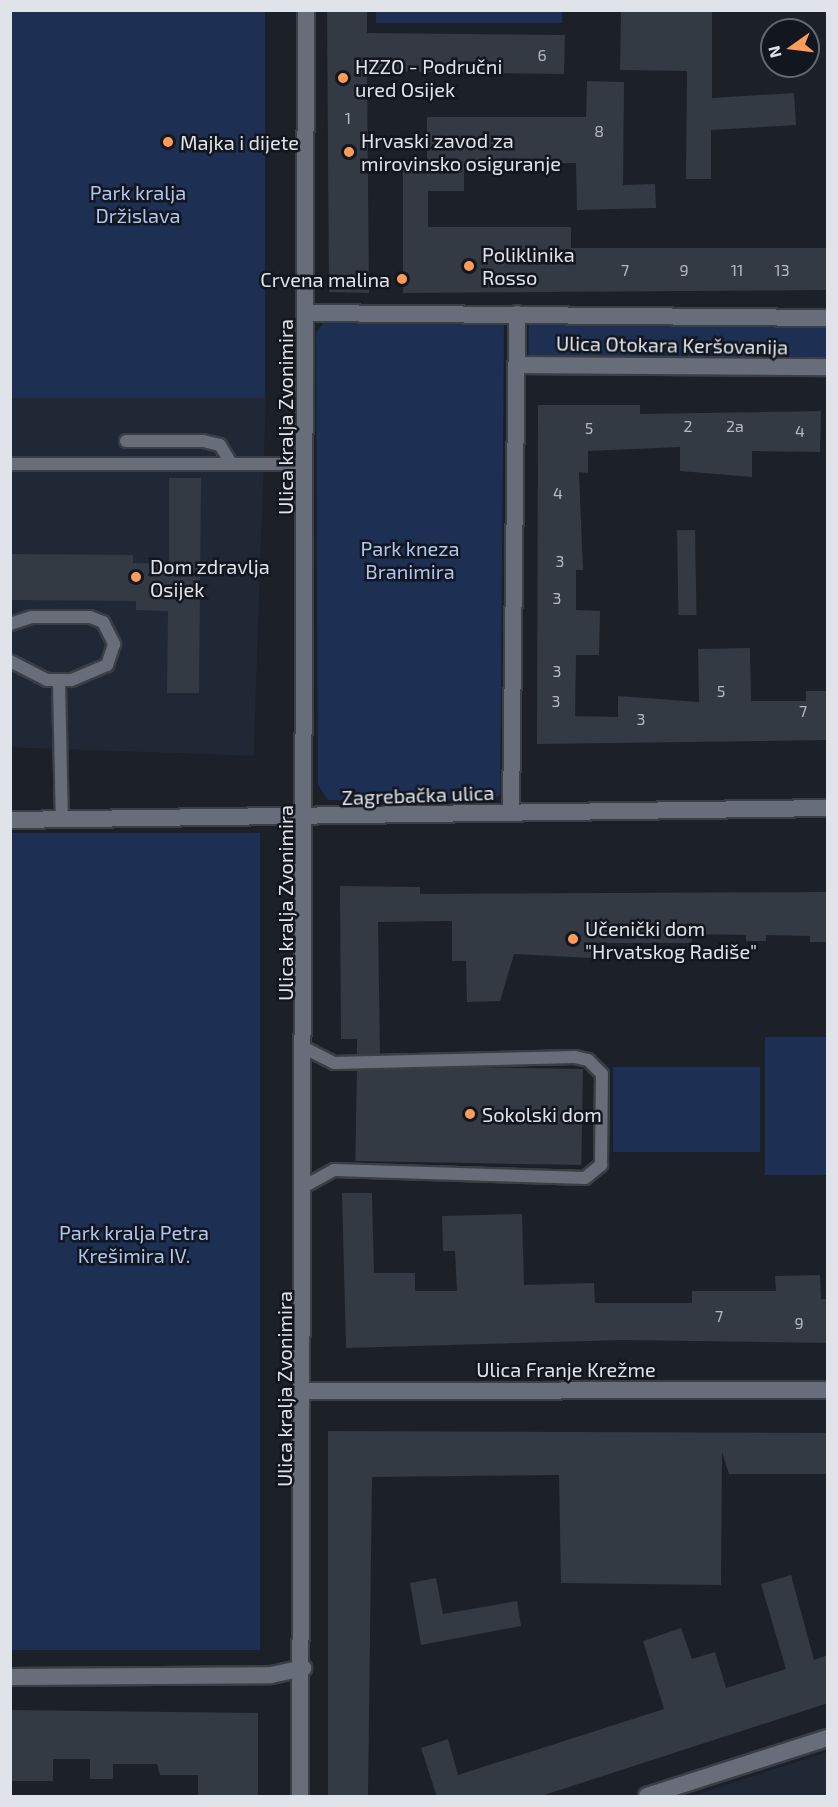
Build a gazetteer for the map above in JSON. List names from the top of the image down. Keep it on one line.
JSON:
{"streets":{"street":["Ulica Otokara Keršovanija","Ulica kralja Zvonimira","Zagrebačka ulica","Ulica Franje Krežme"]},"crossings":[["Ulica Otokara Keršovanija","Ulica kralja Zvonimira"],["Ulica kralja Zvonimira","Zagrebačka ulica"],["Ulica kralja Zvonimira","Ulica Franje Krežme"]],"parks":["Park kralja Držislava","Park kneza Branimira","Park kralja Petra Krešimira IV."],"places":["HZZO - Područni ured Osijek","Majka i dijete","Hrvaski zavod za mirovinsko osiguranje","Poliklinika Rosso","Crvena malina","Dom zdravlja Osijek","Učenički dom \"Hrvatskog Radiše\"","Sokolski dom"],"house_numbers":["6","1","8","7","9","11","13","2","2a","5","4","4","3","3","3","5","3","7","3","7","9"],"north":"left"}
